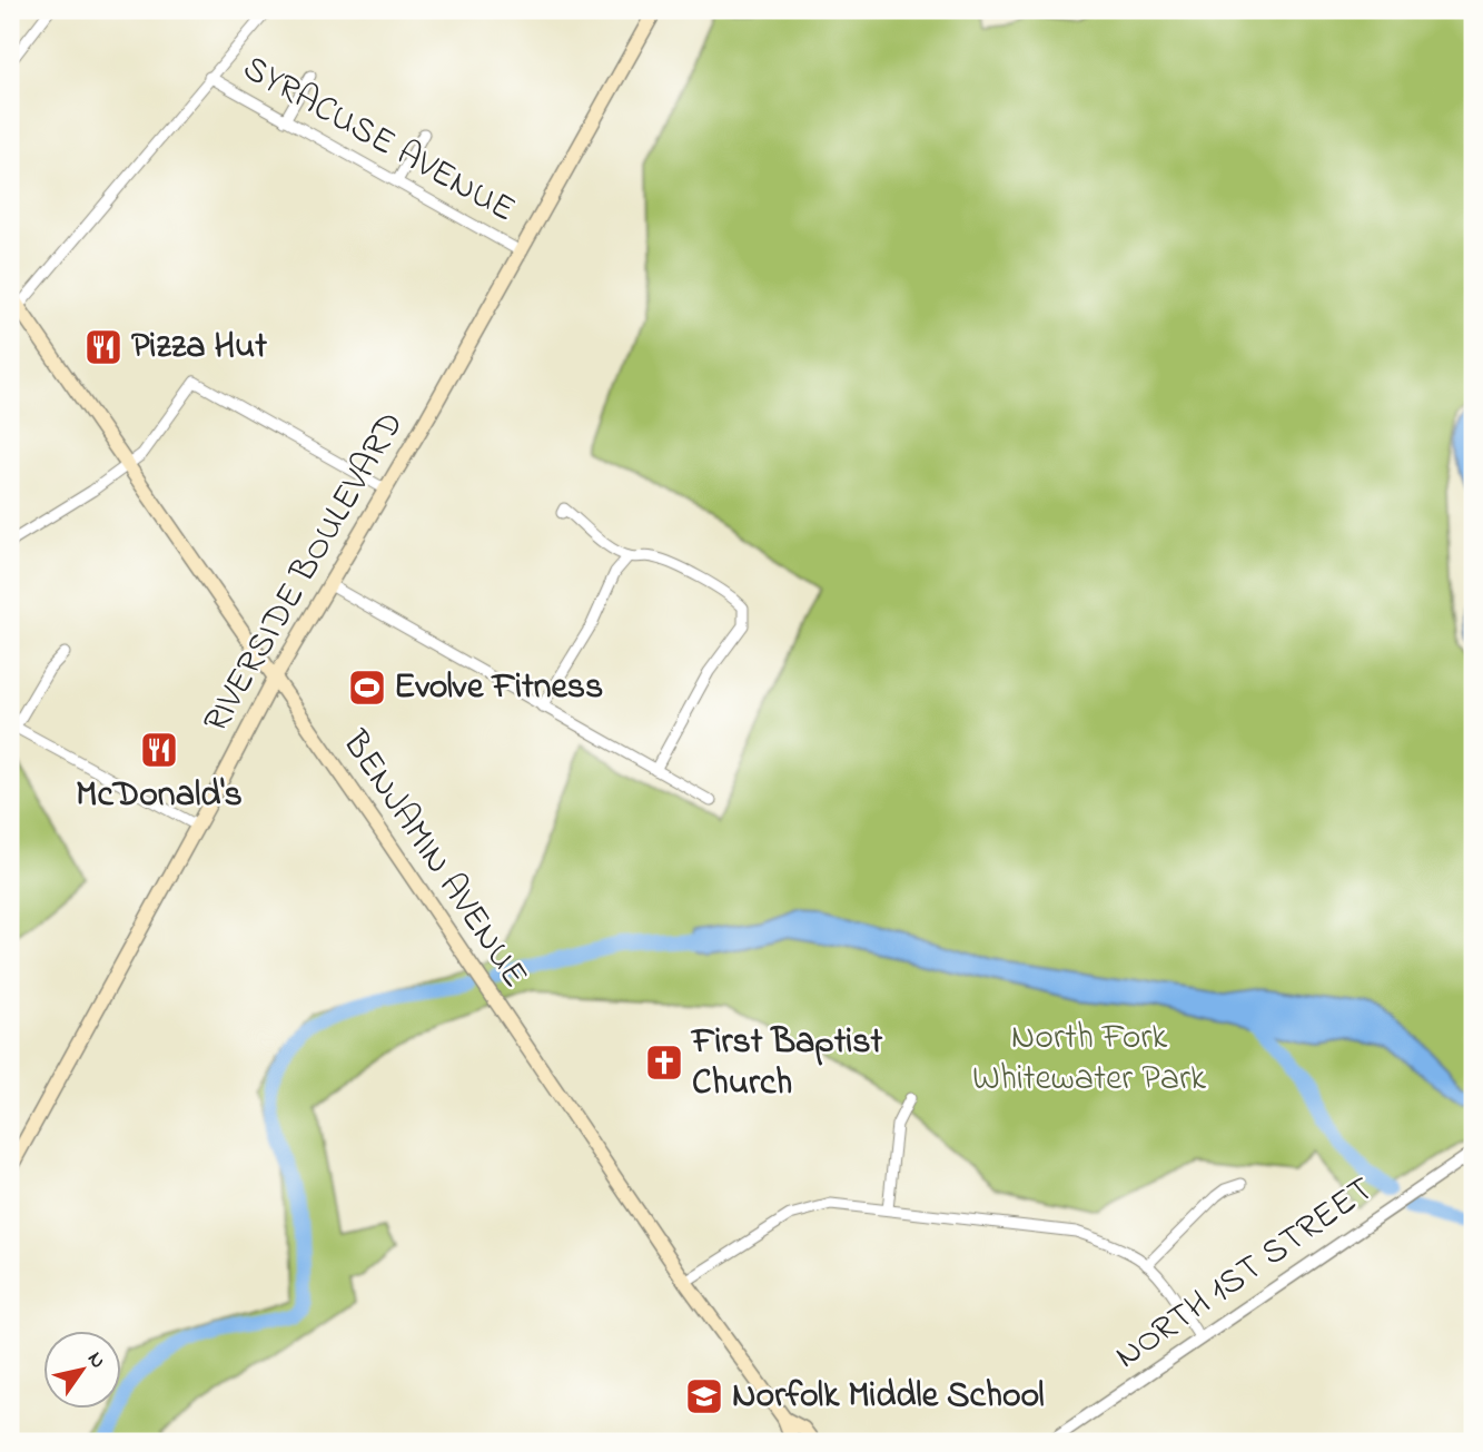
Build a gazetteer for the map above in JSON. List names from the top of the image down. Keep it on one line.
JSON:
{"streets":{"main road":["RIVERSIDE BOULEVARD","BENJAMIN AVENUE"],"street":["SYRACUSE AVENUE","NORTH 1ST STREET"]},"crossings":[["SYRACUSE AVENUE","RIVERSIDE BOULEVARD"],["RIVERSIDE BOULEVARD","BENJAMIN AVENUE"]],"parks":["North Fork Whitewater Park"],"places":{"restaurant":["Pizza Hut","McDonald's"],"sports":["Evolve Fitness"],"church":["First Baptist Church"],"school or university":["Norfolk Middle School"]},"north":"top right"}
